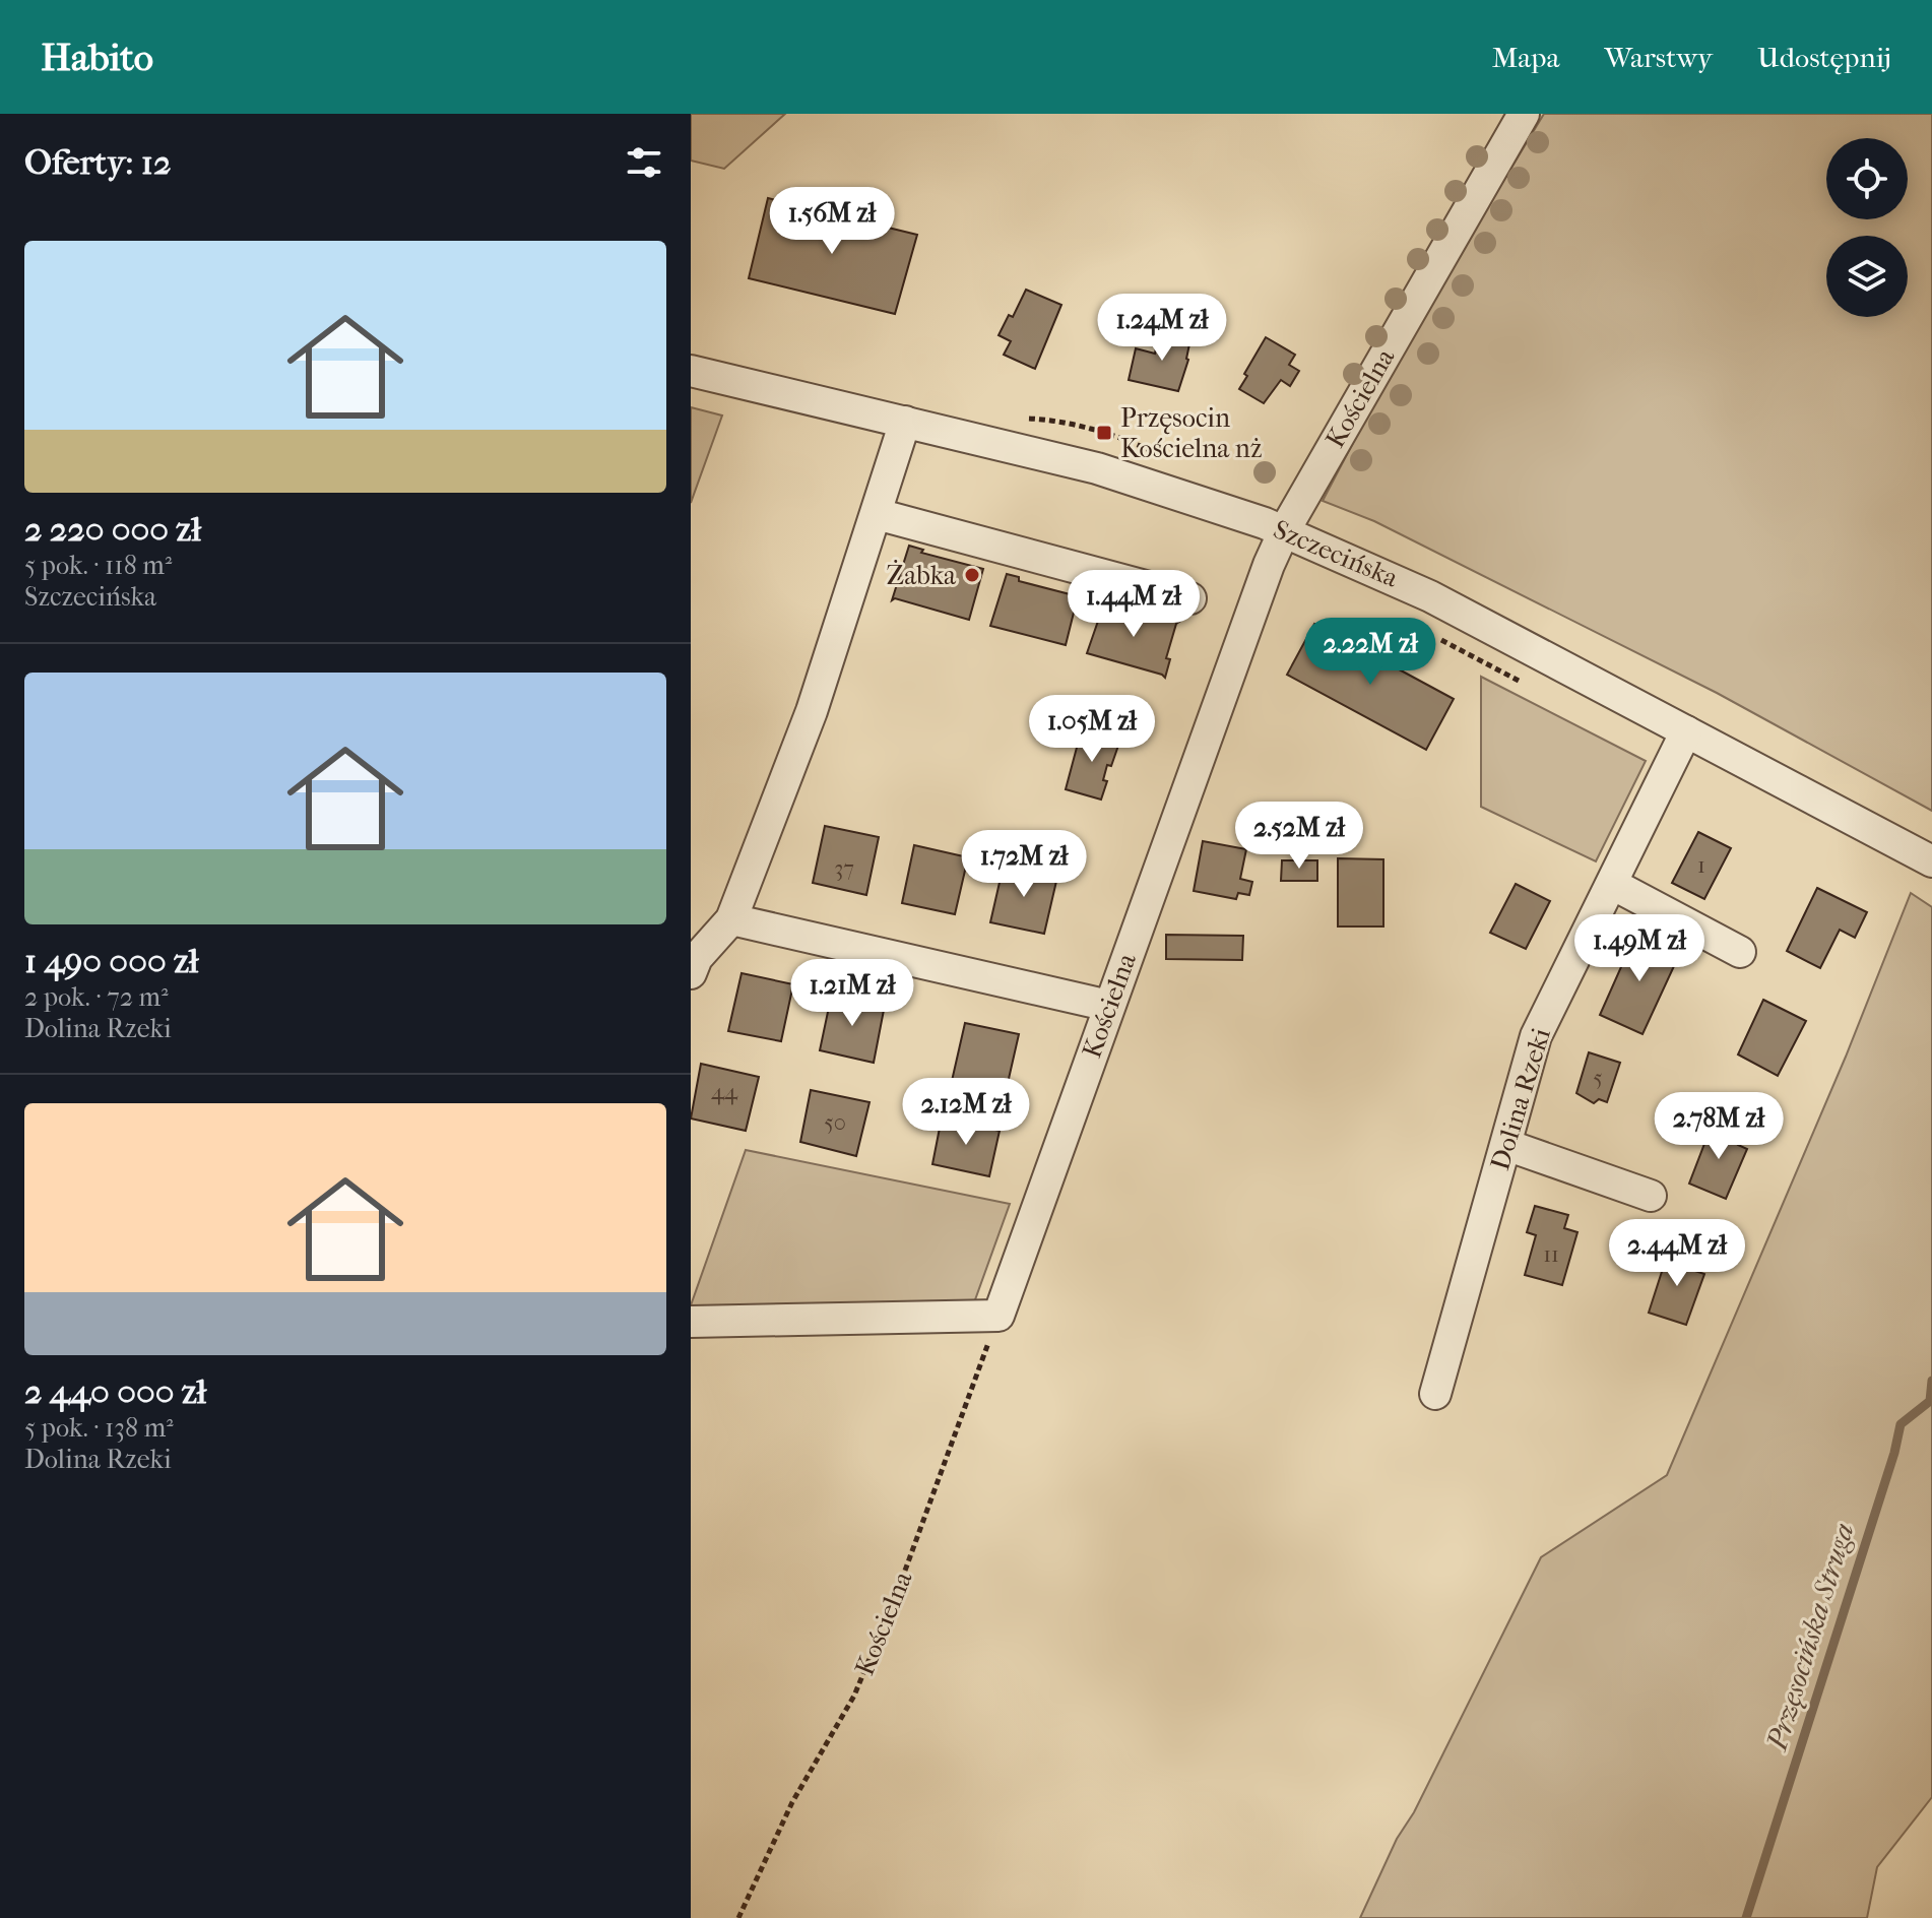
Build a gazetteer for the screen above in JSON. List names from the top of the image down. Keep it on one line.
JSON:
{"streets":{"street":["Kościelna","Szczecińska","Dolina Rzeki"]},"crossings":[["Kościelna","Szczecińska"],["Szczecińska","Dolina Rzeki"]],"water":["Przęsocińska Struga"],"places":{"transit":["Przęsocin Kościelna nż"],"other":["Żabka"]},"house_numbers":["1","37","5","44","50","11"],"page":{"header":"Habito","nav":["Mapa","Warstwy","Udostępnij"],"heading":"Oferty: 12","price":["1.56M zł","1.24M zł","1.44M zł","2.22M zł","1.05M zł","2.52M zł","1.72M zł","1.49M zł","1.21M zł","2.12M zł","2.78M zł","2.44M zł"],"list":[{"name":"2 220 000 zł","note":"5 pok. · 118 m² · Szczecińska"},{"name":"1 490 000 zł","note":"2 pok. · 72 m² · Dolina Rzeki"},{"name":"2 440 000 zł","note":"5 pok. · 138 m² · Dolina Rzeki"}]}}
